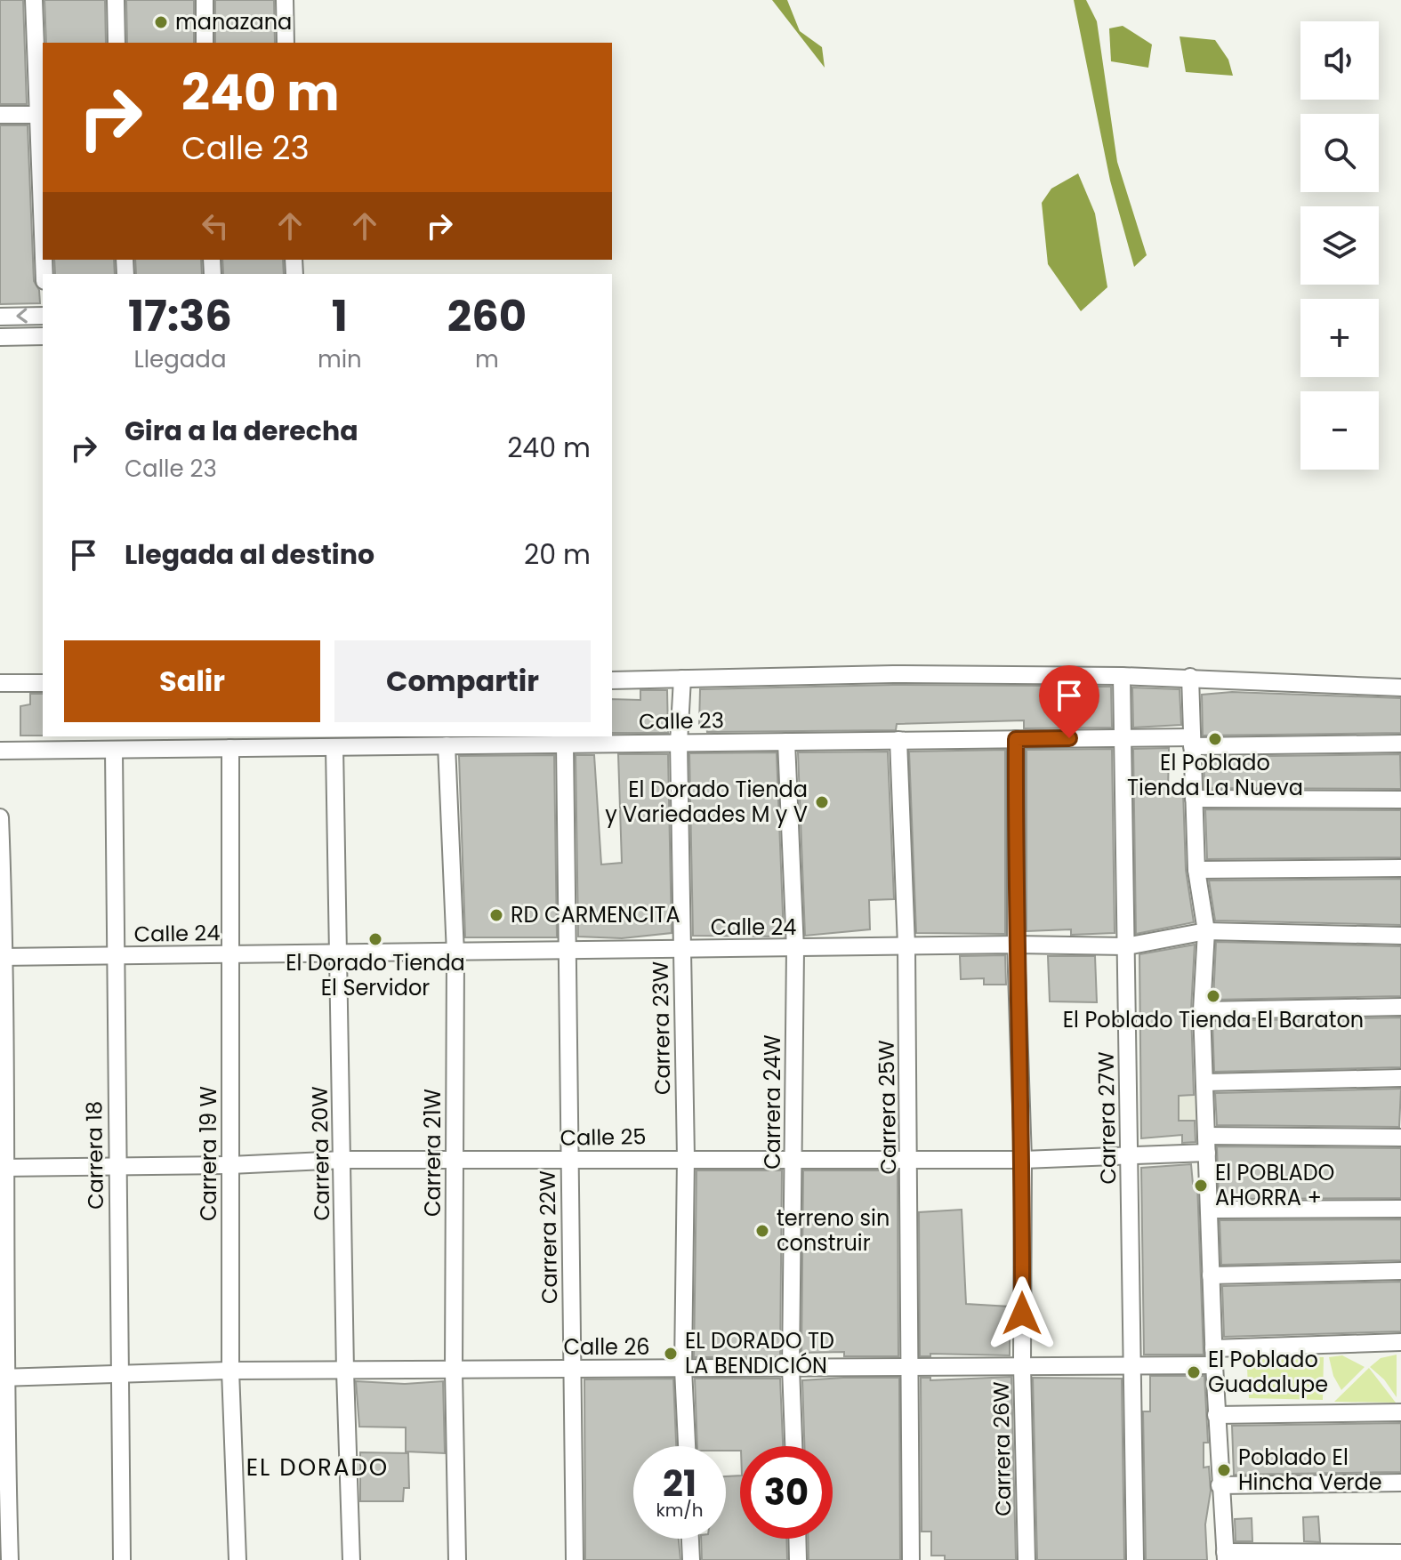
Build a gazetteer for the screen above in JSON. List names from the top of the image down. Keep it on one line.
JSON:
{"streets":{"street":["Calle 23","Calle 24","Carrera 23W","Carrera 24W","Carrera 25W","Carrera 27W","Calle 25","Carrera 21W","Carrera 19 W","Carrera 20W","Carrera 18","Carrera 22W","Calle 26","Carrera 26W"]},"crossings":[["Calle 23","Carrera 23W"],["Calle 23","Carrera 24W"],["Calle 23","Carrera 25W"],["Calle 23","Carrera 27W"],["Calle 23","Carrera 21W"],["Calle 23","Carrera 19 W"],["Calle 23","Carrera 20W"],["Calle 23","Carrera 18"],["Calle 23","Carrera 22W"],["Calle 23","Carrera 26W"],["Calle 24","Carrera 23W"],["Calle 24","Carrera 24W"],["Calle 24","Carrera 25W"],["Calle 24","Carrera 27W"],["Calle 24","Carrera 21W"],["Calle 24","Carrera 19 W"],["Calle 24","Carrera 20W"],["Calle 24","Carrera 18"],["Calle 24","Carrera 22W"],["Calle 24","Carrera 26W"],["Carrera 23W","Calle 25"],["Carrera 23W","Calle 26"],["Carrera 24W","Calle 25"],["Carrera 24W","Calle 26"],["Carrera 25W","Calle 25"],["Carrera 25W","Calle 26"],["Carrera 27W","Calle 25"],["Carrera 27W","Calle 26"],["Calle 25","Carrera 21W"],["Calle 25","Carrera 19 W"],["Calle 25","Carrera 20W"],["Calle 25","Carrera 18"],["Calle 25","Carrera 22W"],["Calle 25","Carrera 26W"],["Carrera 21W","Calle 26"],["Carrera 19 W","Calle 26"],["Carrera 20W","Calle 26"],["Carrera 18","Calle 26"],["Carrera 22W","Calle 26"],["Calle 26","Carrera 26W"]],"districts":["EL DORADO"],"places":["manazana","El Poblado Tienda La Nueva","El Dorado Tienda y Variedades M y V","RD CARMENCITA","El Dorado Tienda El Servidor","El Poblado Tienda El Baraton","El POBLADO AHORRA +","terreno sin construir","EL DORADO TD LA BENDICIÓN","El Poblado Guadalupe","Poblado El Hincha Verde"],"page":{"map_buttons":["+","−"],"turn":["240 m","Calle 23"],"eta":["17:36","Llegada","1","min","260","m"],"list":[{"name":"Gira a la derecha","note":"Calle 23","value":"240 m"},{"name":"Llegada al destino","value":"20 m"}],"buttons":["Salir","Compartir"],"speed":"21 km/h","limit":"30"}}
